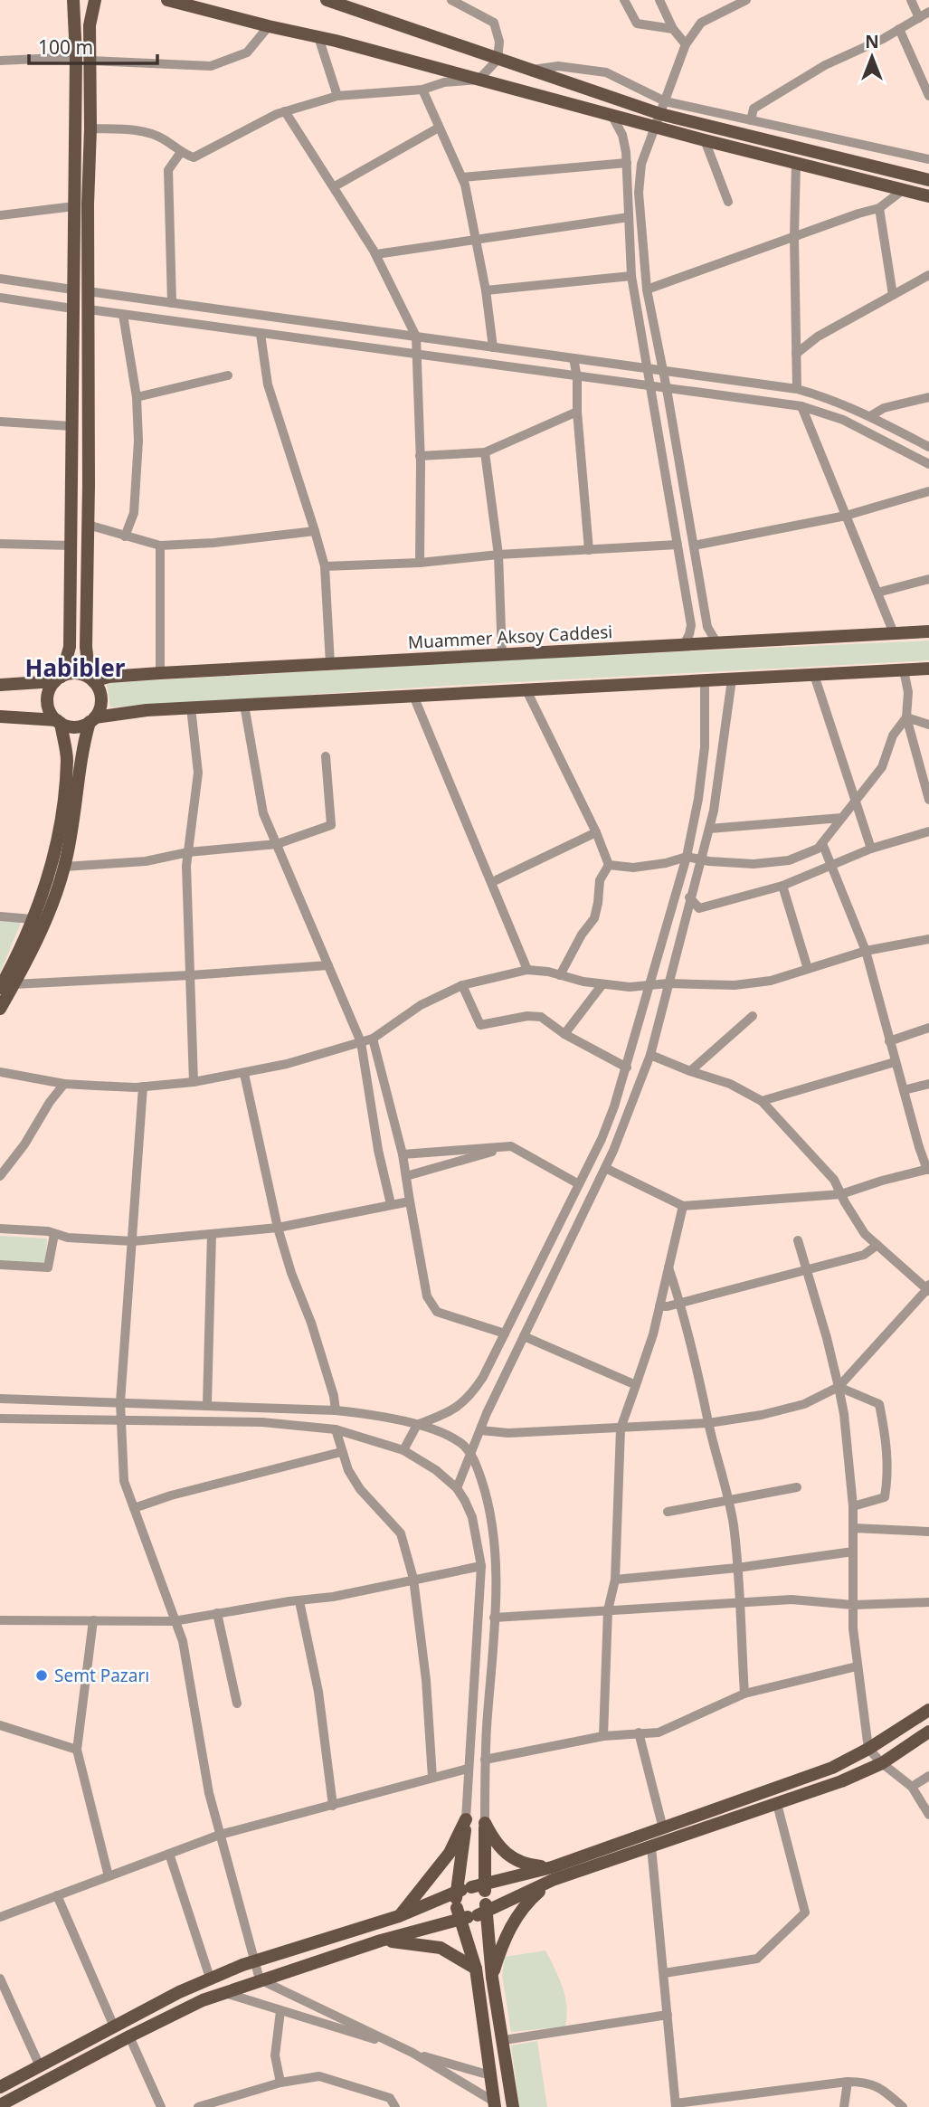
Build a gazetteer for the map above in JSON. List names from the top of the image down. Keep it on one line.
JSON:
{"streets":{"main road":["Muammer Aksoy Caddesi"]},"districts":["Habibler"],"places":["Semt Pazarı"],"scale_bar":"100 m","north":"top"}
